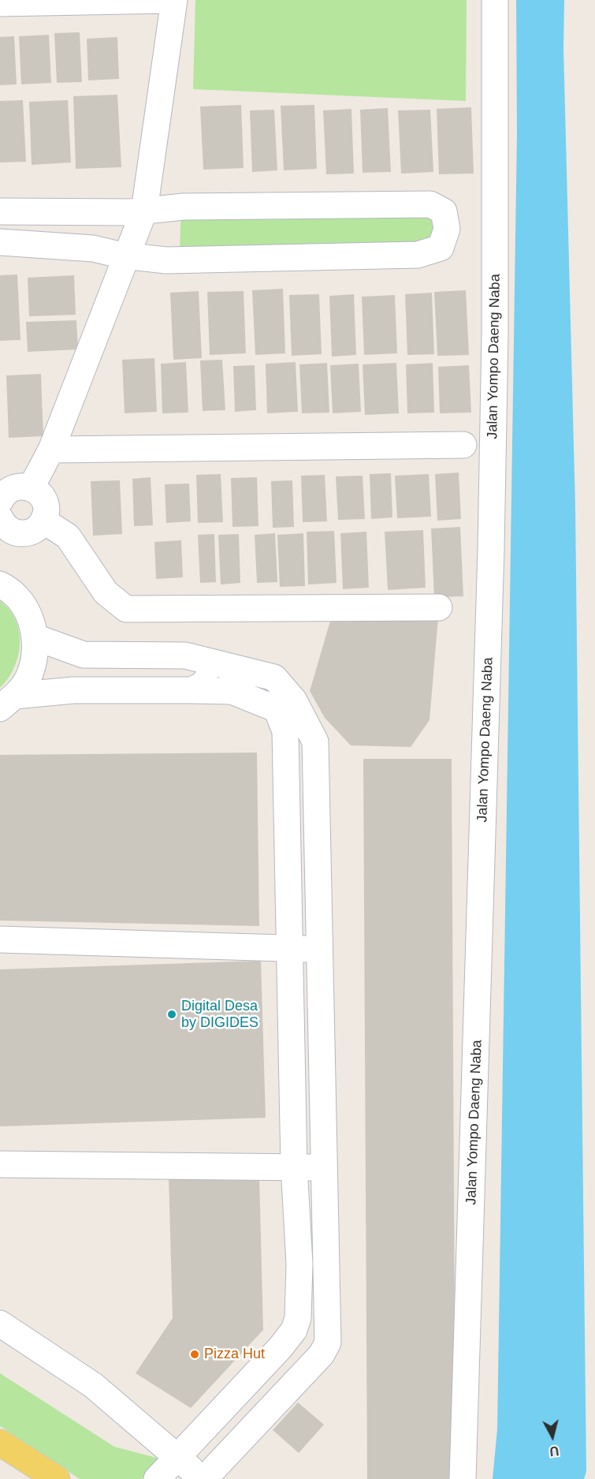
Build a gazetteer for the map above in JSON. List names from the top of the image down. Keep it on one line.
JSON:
{"streets":{"street":["Jalan Yompo Daeng Naba"]},"places":["Digital Desa by DIGIDES","Pizza Hut"],"north":"bottom"}
